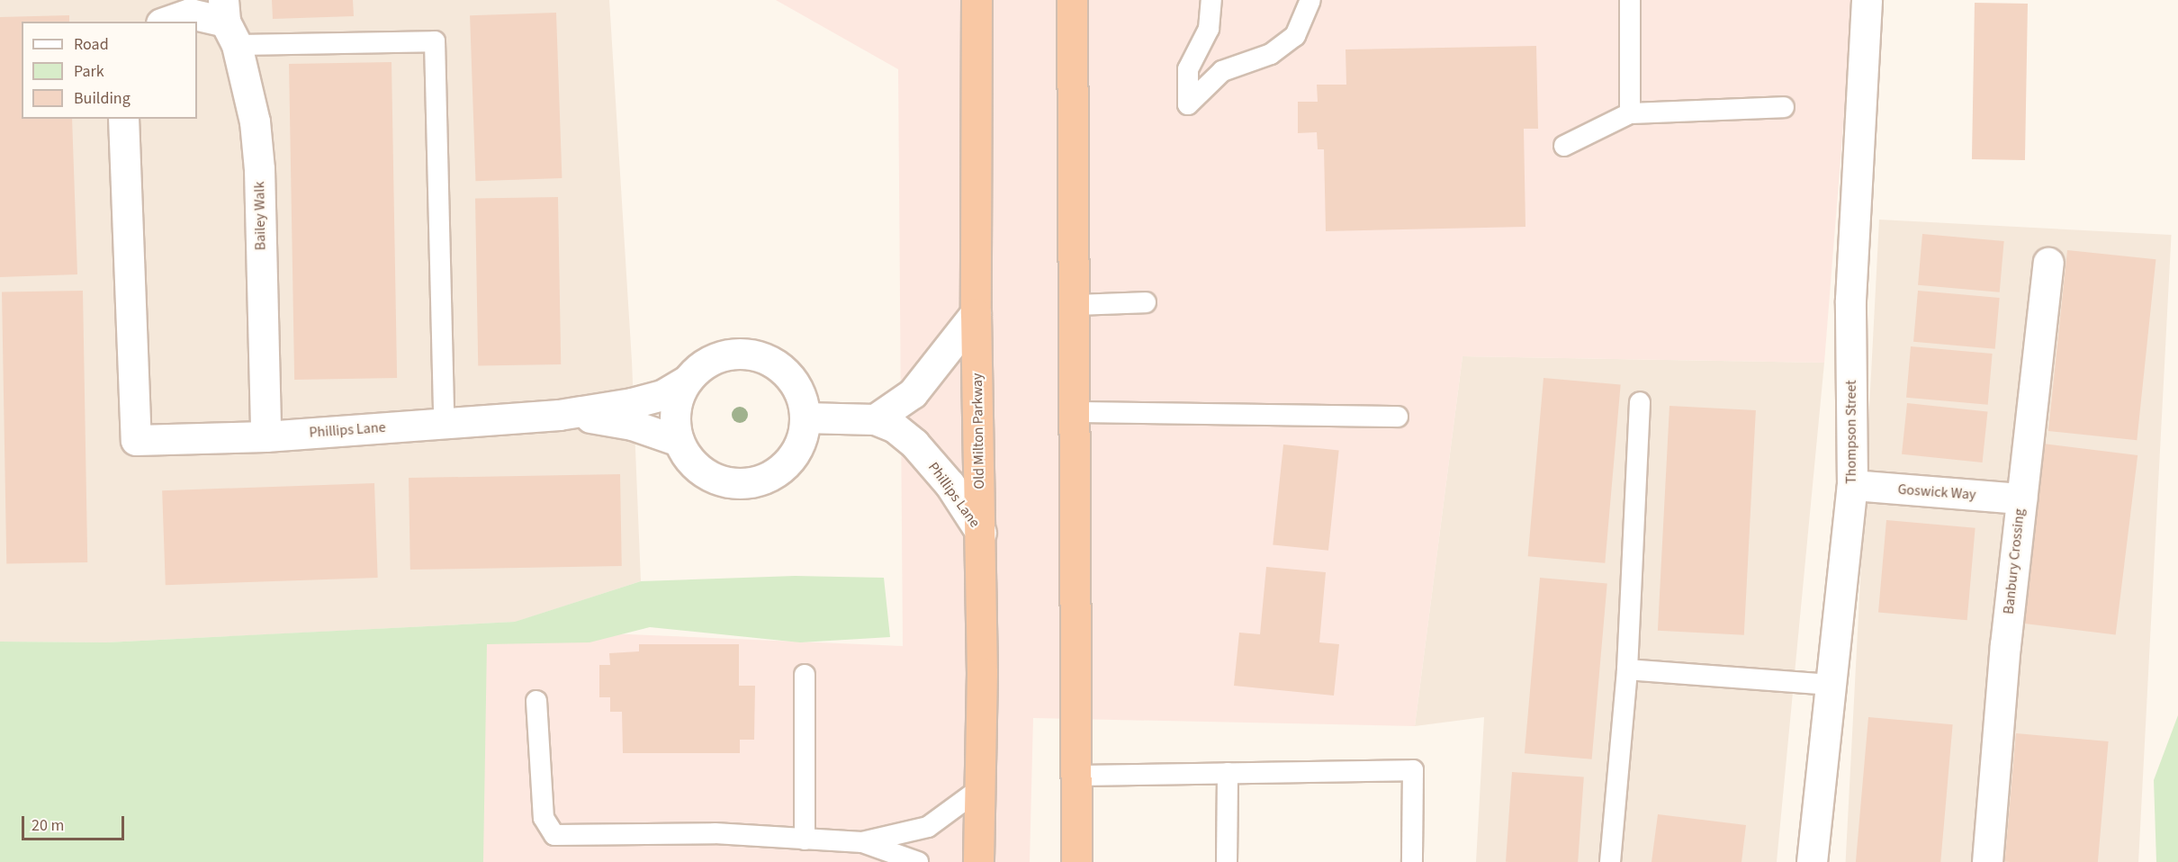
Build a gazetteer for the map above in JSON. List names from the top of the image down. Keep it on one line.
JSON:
{"streets":{"highway":["Old Milton Parkway"],"street":["Bailey Walk","Phillips Lane","Thompson Street","Goswick Way","Banbury Crossing"]},"crossings":[["Bailey Walk","Phillips Lane"],["Phillips Lane","Old Milton Parkway"],["Thompson Street","Goswick Way"],["Goswick Way","Banbury Crossing"]],"legend":["Road","Park","Building"],"scale_bar":"20 m"}
